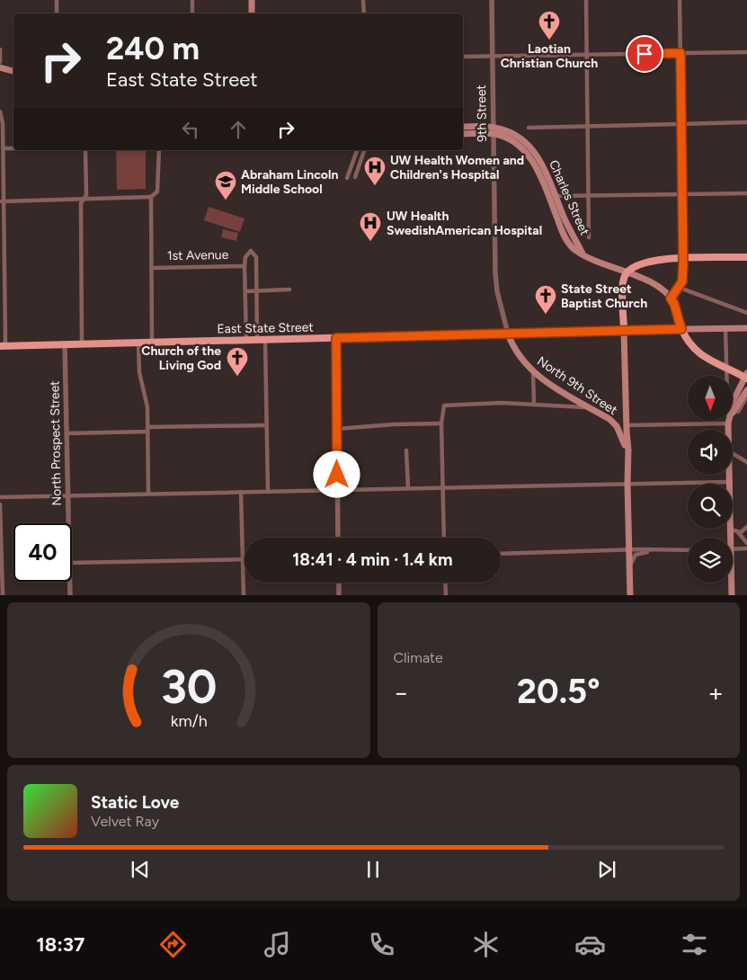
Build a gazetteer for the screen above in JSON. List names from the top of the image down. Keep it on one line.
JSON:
{"streets":{"main road":["Charles Street","East State Street","North 9th Street"],"street":["9th Street","1st Avenue","North Prospect Street"]},"crossings":[["9th Street","Charles Street"],["9th Street","East State Street"],["9th Street","North 9th Street"],["Charles Street","East State Street"],["East State Street","North 9th Street"],["East State Street","North Prospect Street"]],"places":{"church":["Laotian Christian Church","State Street Baptist Church","Church of the Living God"],"hospital":["UW Health Women and Children's Hospital","UW Health SwedishAmerican Hospital"],"school or university":["Abraham Lincoln Middle School"]},"north":"bottom","page":{"turn":["240 m","East State Street"],"limit":"40","trip":"18:41 · 4 min · 1.4 km","tile":"Climate","heat":["−","20.5°","+"],"song":["Static Love","Velvet Ray"],"tabs":"18:37","gauge":["30","km/h"]}}
